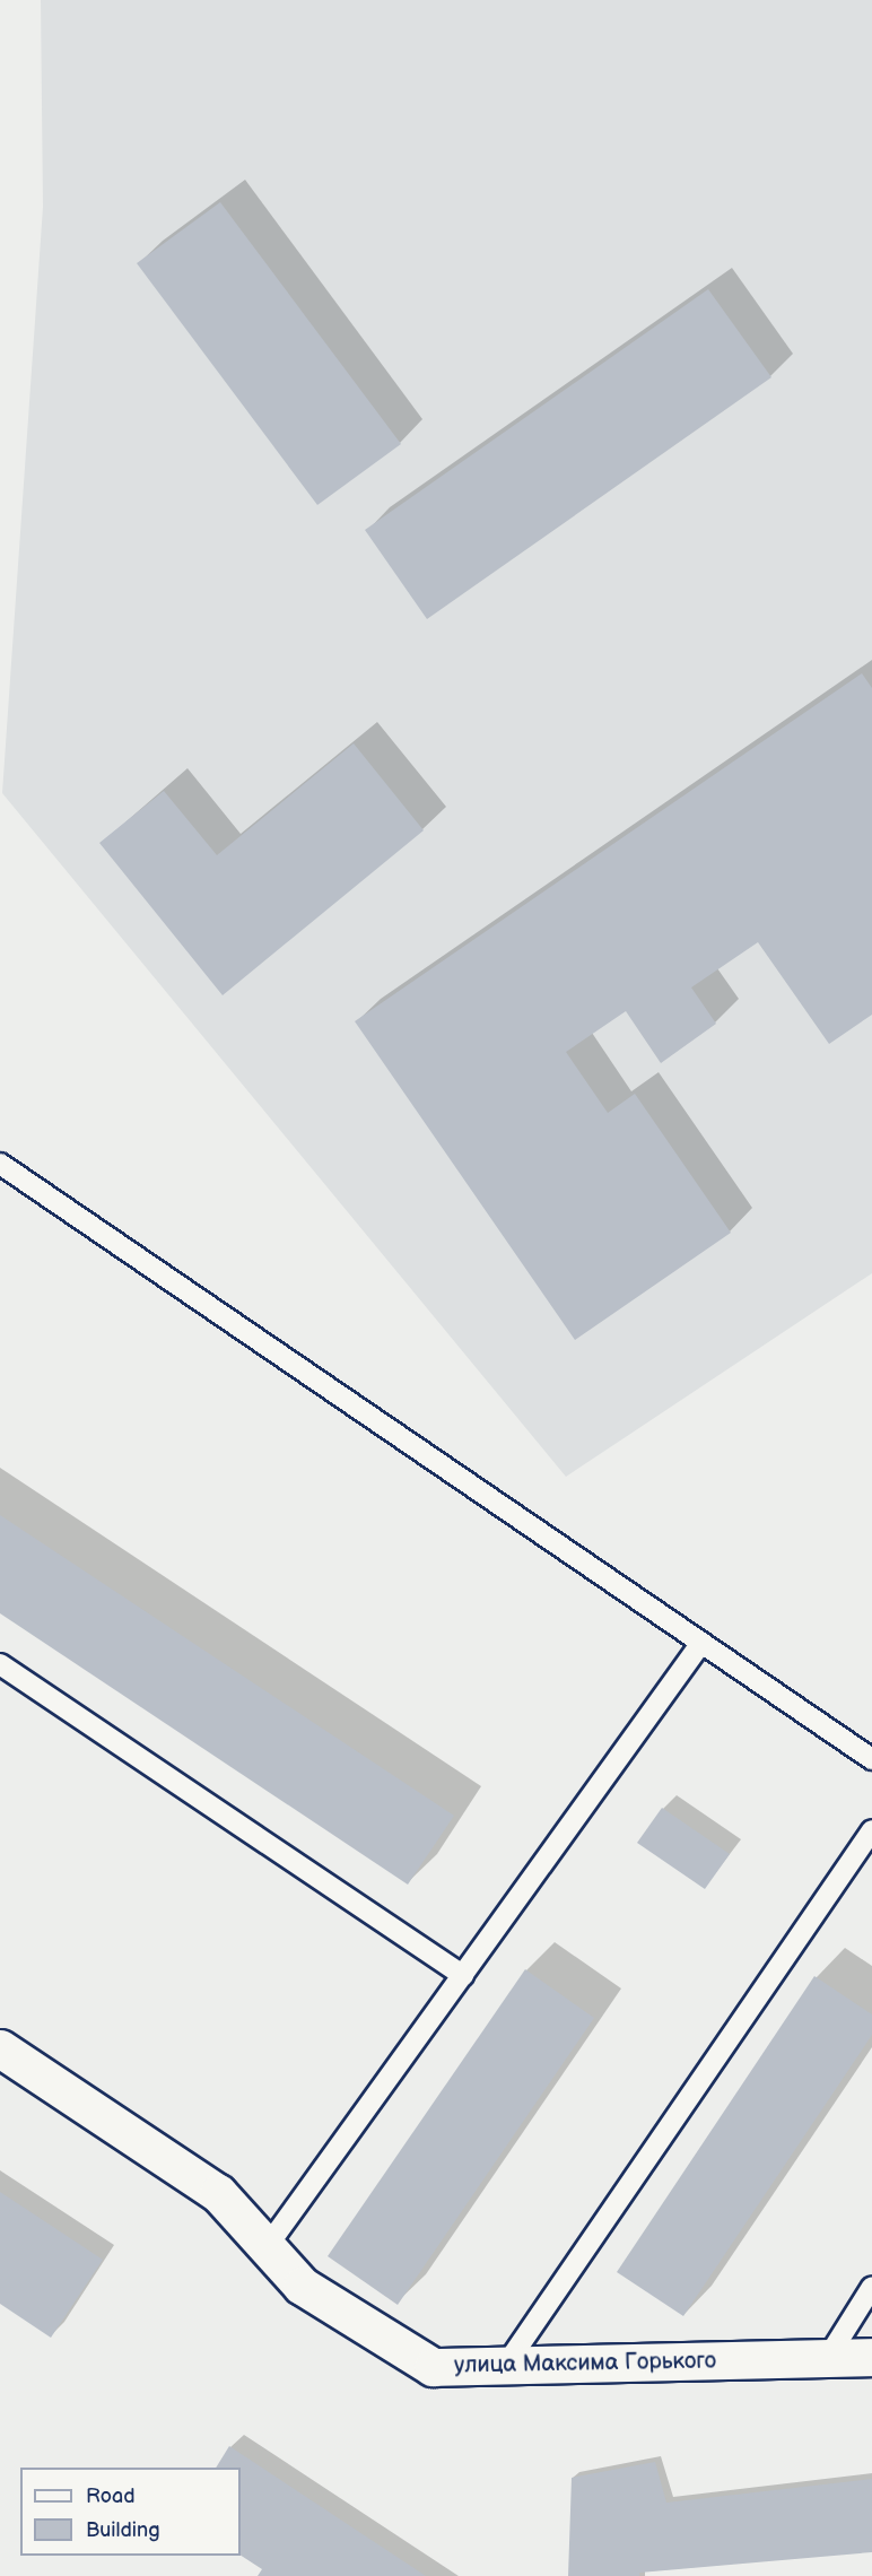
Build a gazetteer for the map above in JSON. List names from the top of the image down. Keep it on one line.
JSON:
{"streets":{"street":["улица Максима Горького"]},"legend":["Road","Building"]}
